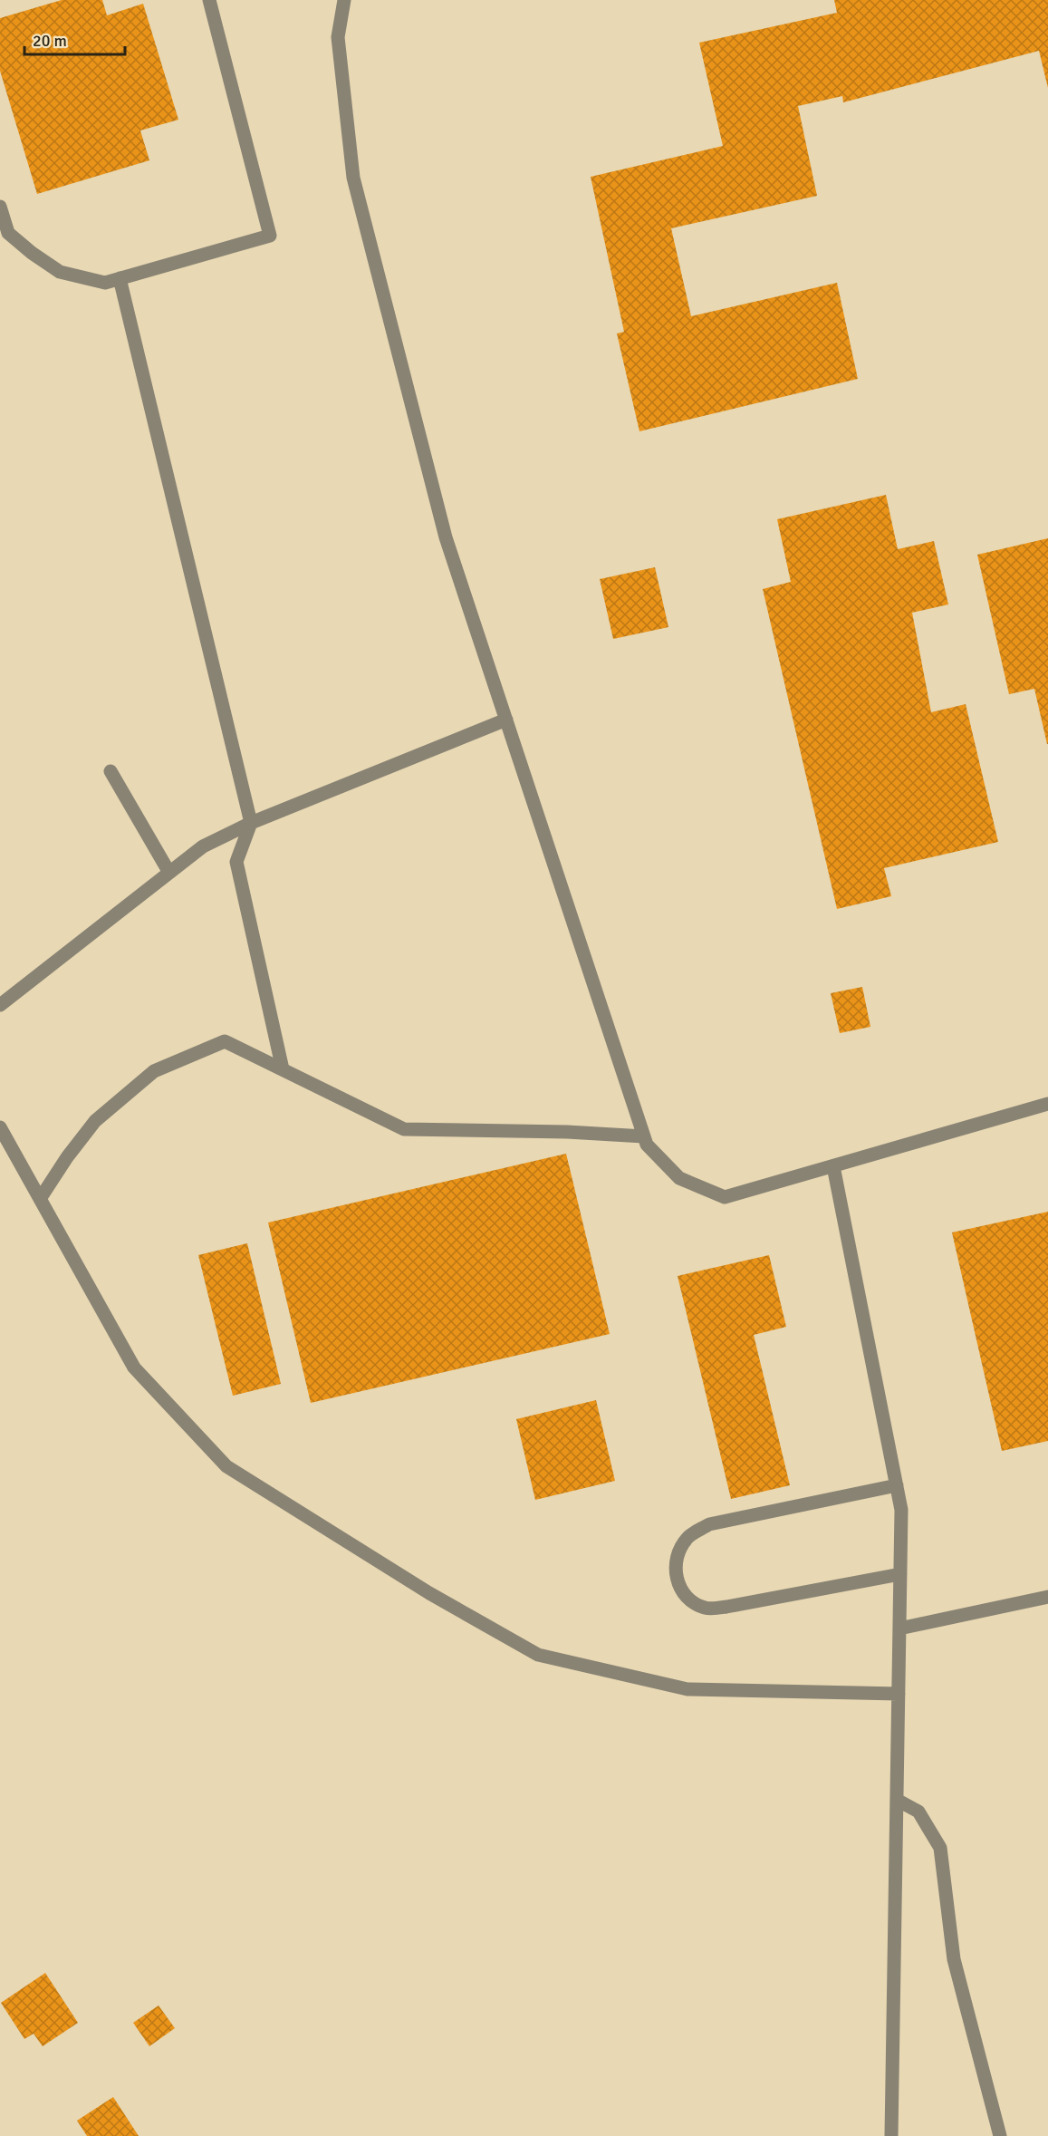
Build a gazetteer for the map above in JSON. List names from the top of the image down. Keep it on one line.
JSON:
{"scale_bar":"20 m"}
